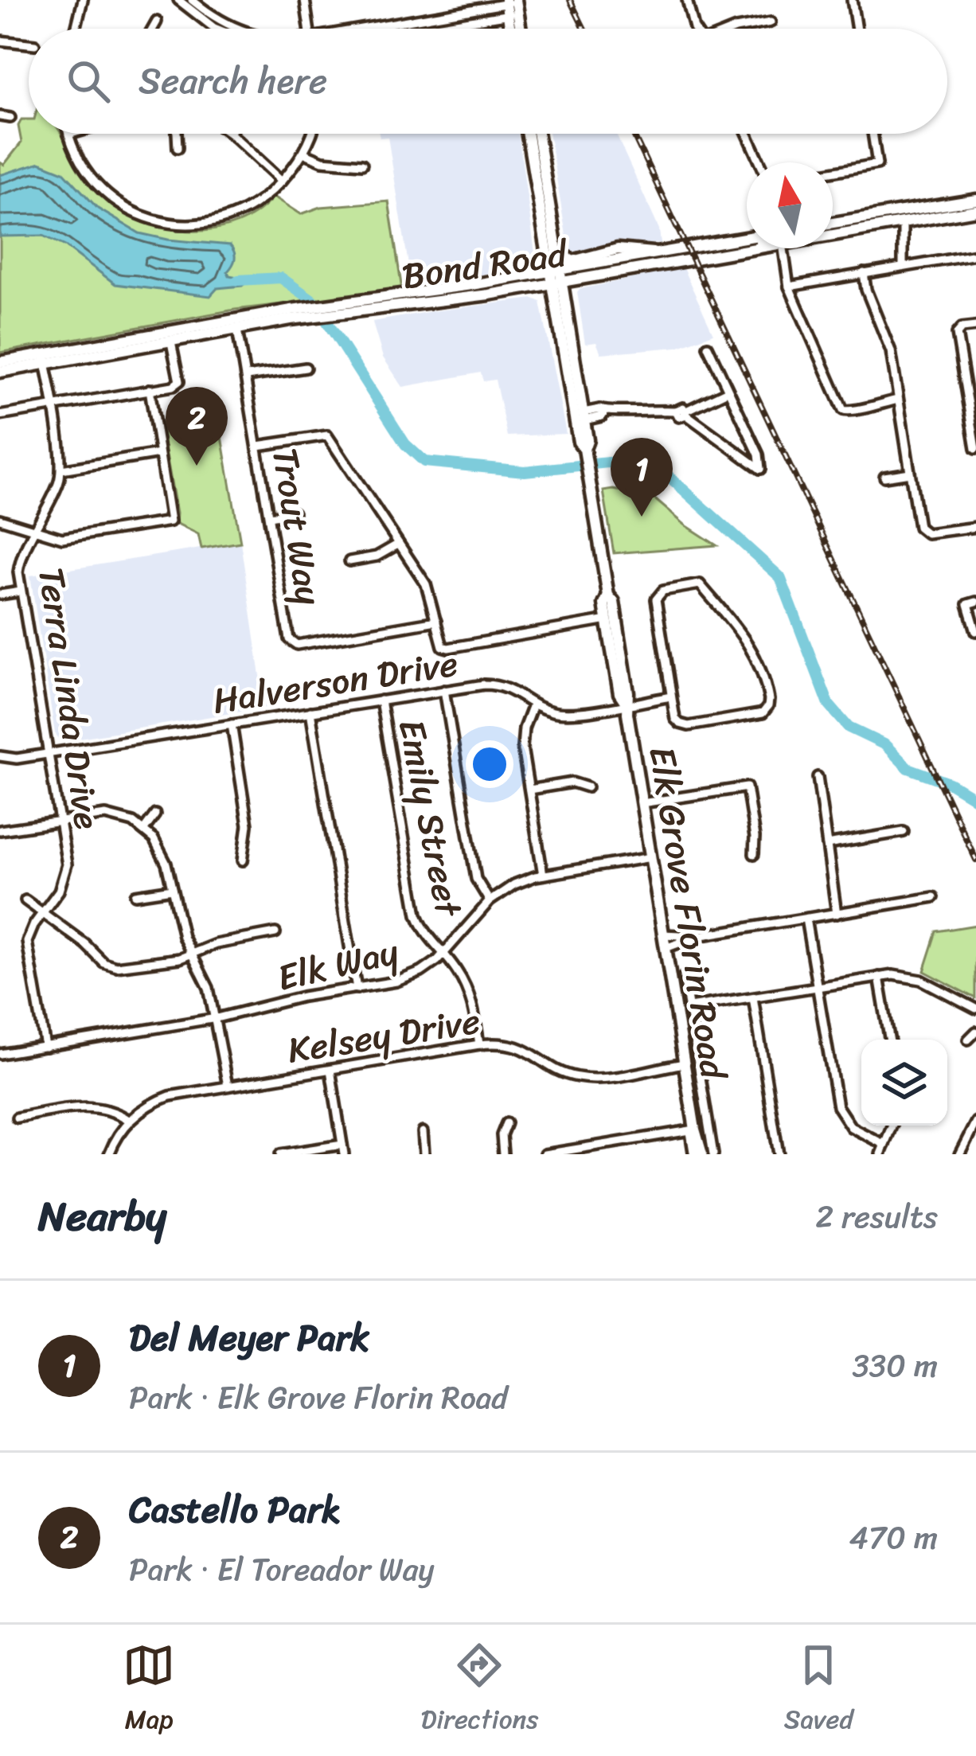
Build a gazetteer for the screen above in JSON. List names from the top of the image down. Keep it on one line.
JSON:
{"streets":{"main road":["Bond Road","Elk Grove Florin Road"],"street":["Trout Way","Halverson Drive","Terra Linda Drive","Emily Street","Elk Way","Kelsey Drive"]},"crossings":[["Bond Road","Trout Way"],["Bond Road","Terra Linda Drive"],["Bond Road","Elk Grove Florin Road"],["Halverson Drive","Terra Linda Drive"],["Halverson Drive","Emily Street"],["Halverson Drive","Elk Grove Florin Road"],["Terra Linda Drive","Elk Way"],["Emily Street","Elk Way"],["Emily Street","Kelsey Drive"],["Elk Grove Florin Road","Elk Way"],["Elk Grove Florin Road","Kelsey Drive"]],"north":"top","page":{"search":"Search here","pins":["2","1"],"heading":["Nearby","2 results"],"list":[{"mark":"1","name":"Del Meyer Park","note":"Park · Elk Grove Florin Road","value":"330 m"},{"mark":"2","name":"Castello Park","note":"Park · El Toreador Way","value":"470 m"}],"nav":["Map","Directions","Saved"]}}
